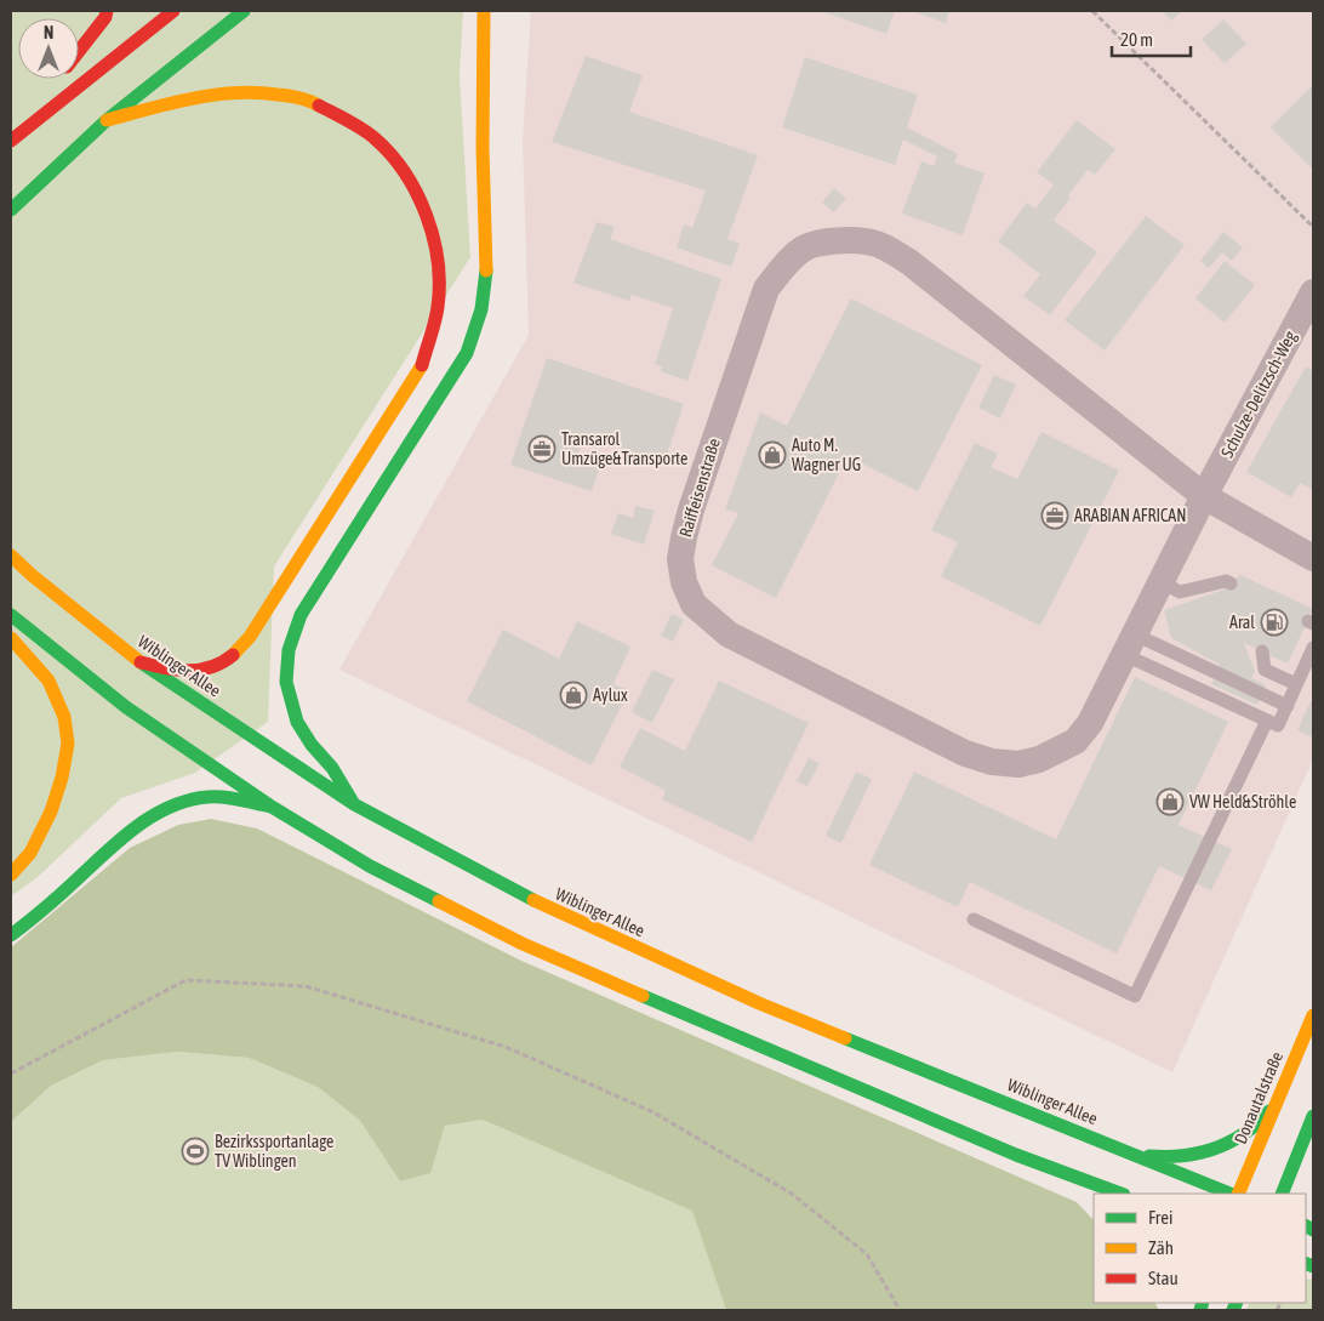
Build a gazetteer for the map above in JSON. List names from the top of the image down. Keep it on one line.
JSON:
{"streets":{"main road":["Wiblinger Allee","Donautalstraße"],"street":["Schulze-Delitzsch-Weg","Raiffeisenstraße"]},"crossings":[["Schulze-Delitzsch-Weg","Raiffeisenstraße"]],"places":{"office":["Transarol Umzüge&Transporte","ARABIAN AFRICAN"],"shop":["Auto M. Wagner UG","Aylux","VW Held&Ströhle"],"fuel station":["Aral"],"sports":["Bezirkssportanlage TV Wiblingen"]},"legend":["Frei","Zäh","Stau"],"scale_bar":"20 m","north":"top"}
